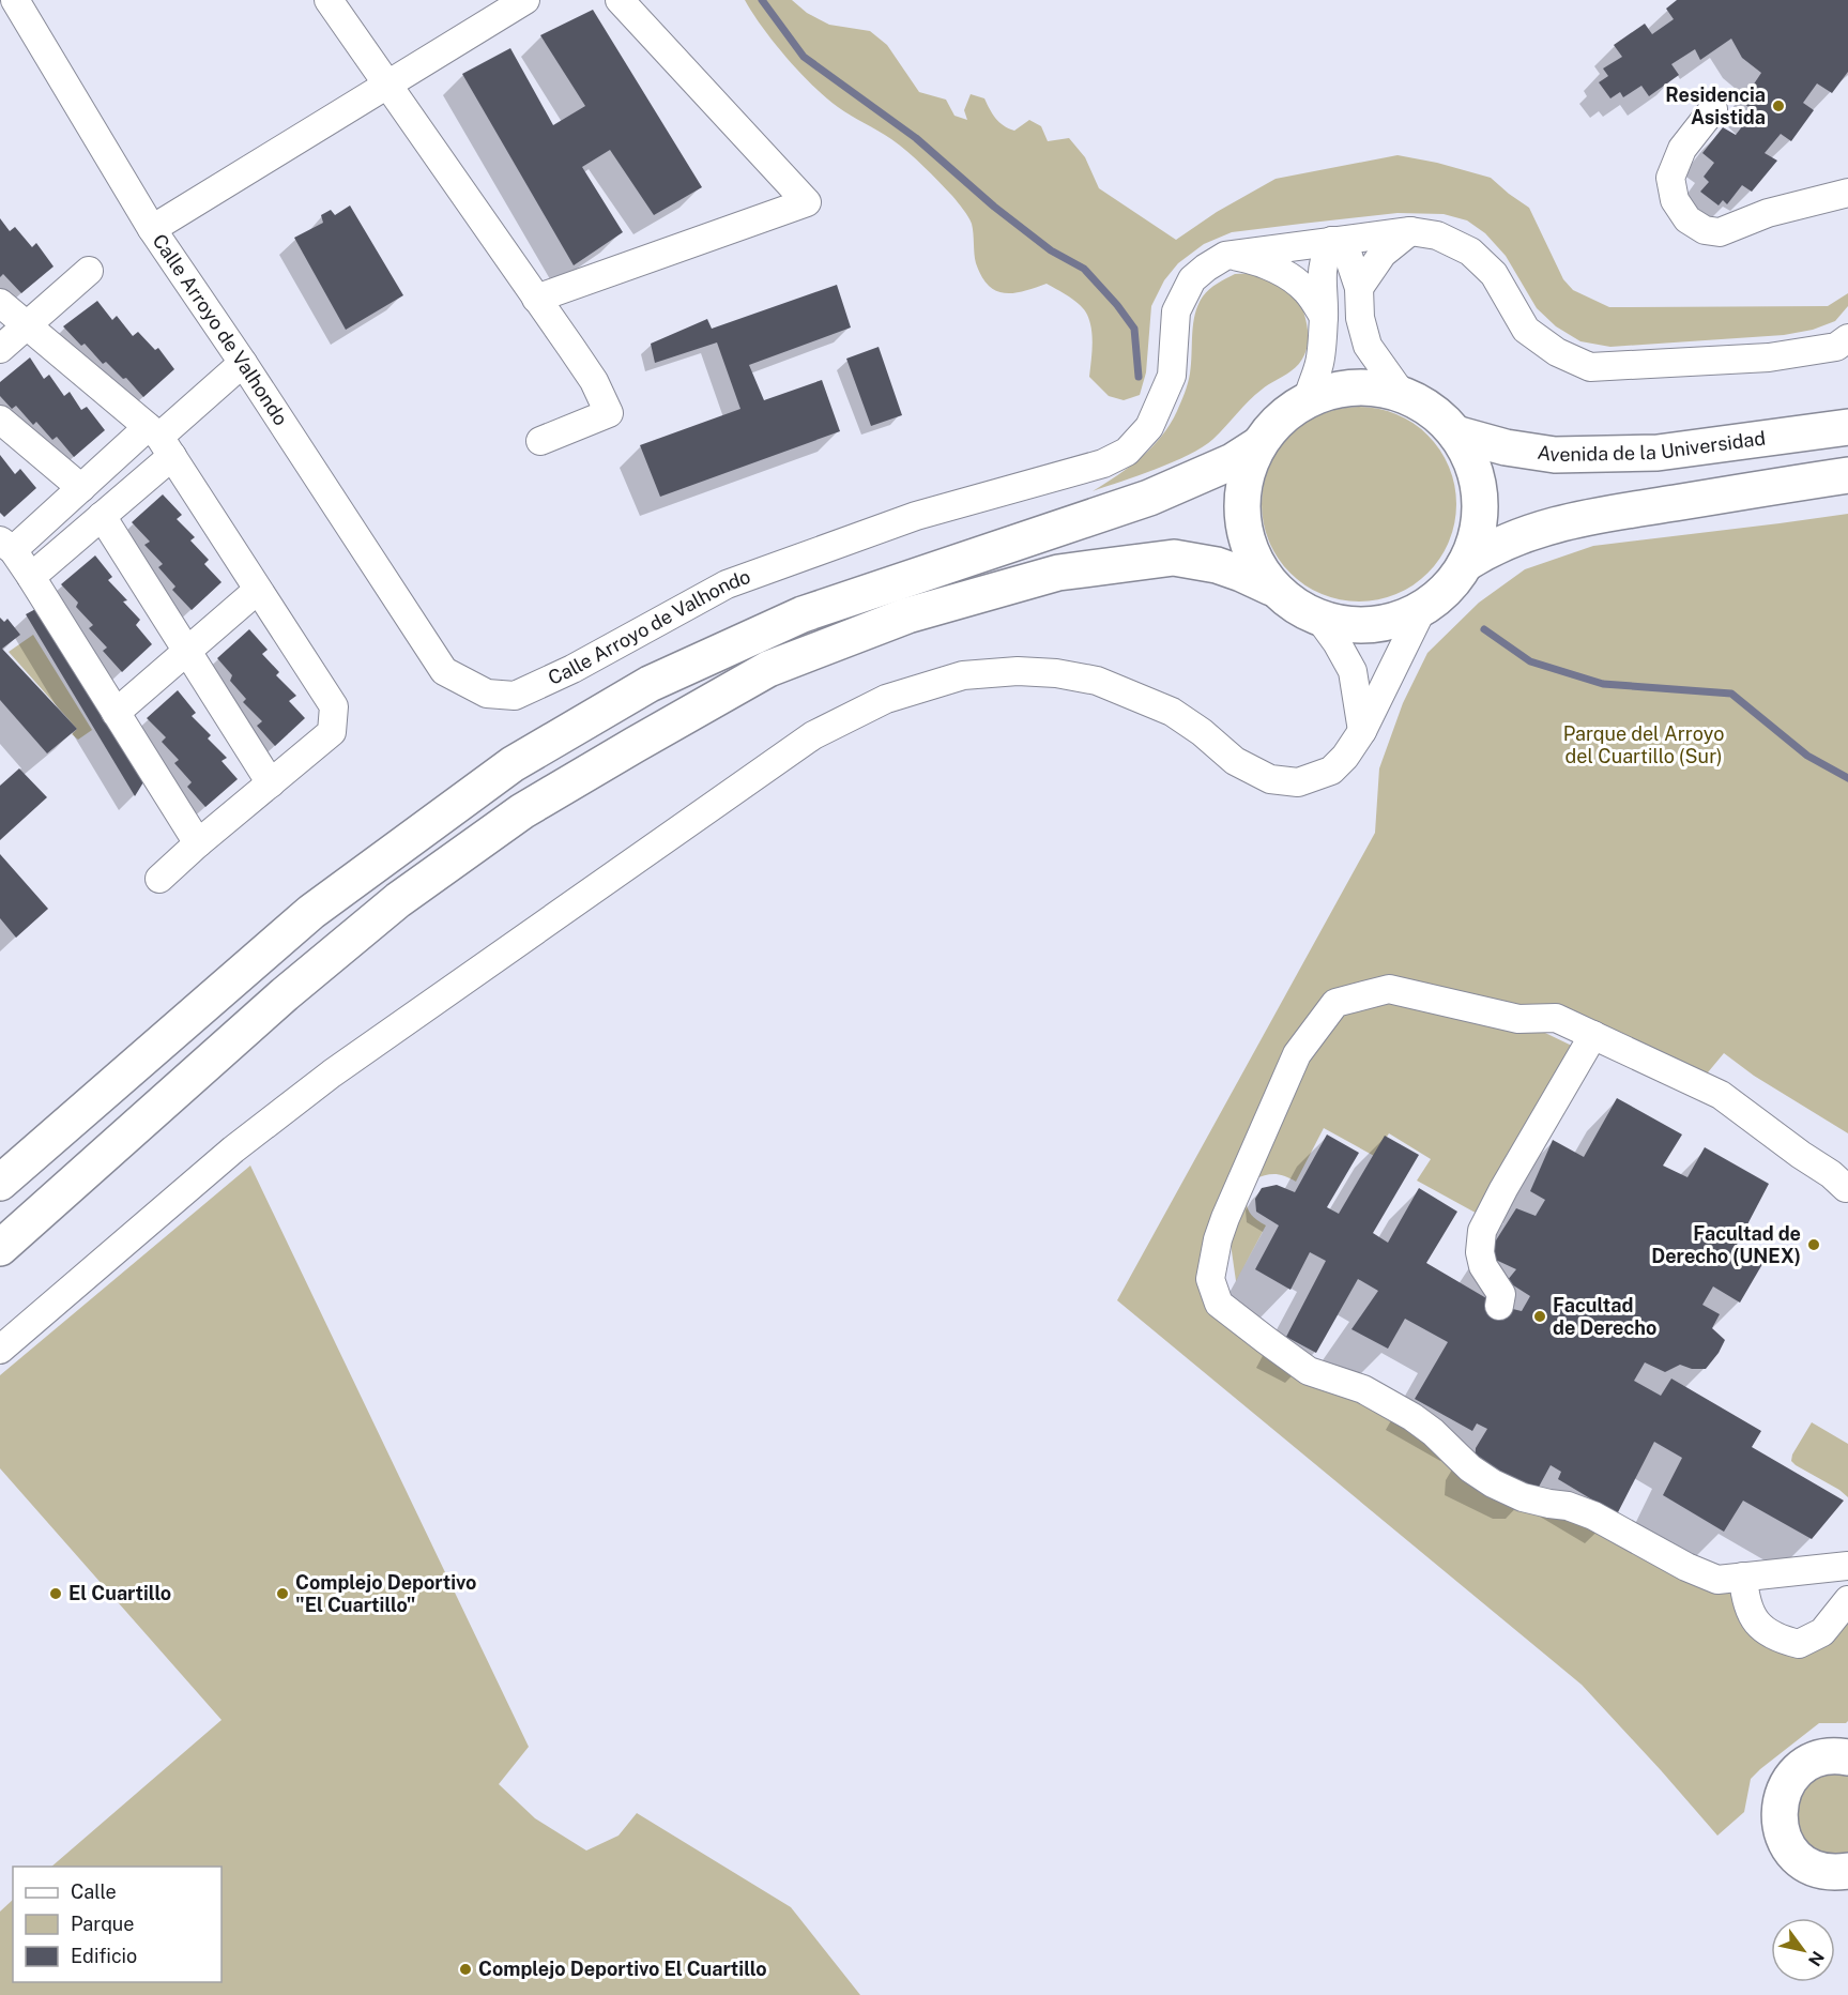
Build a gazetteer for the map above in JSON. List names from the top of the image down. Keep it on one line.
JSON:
{"streets":{"main road":["Avenida de la Universidad"],"street":["Calle Arroyo de Valhondo"]},"parks":["Parque del Arroyo del Cuartillo (Sur)"],"places":["Residencia Asistida","Facultad de Derecho (UNEX)","Facultad de Derecho","El Cuartillo","Complejo Deportivo \"El Cuartillo\"","Complejo Deportivo El Cuartillo"],"legend":["Calle","Parque","Edificio"],"north":"bottom right"}
